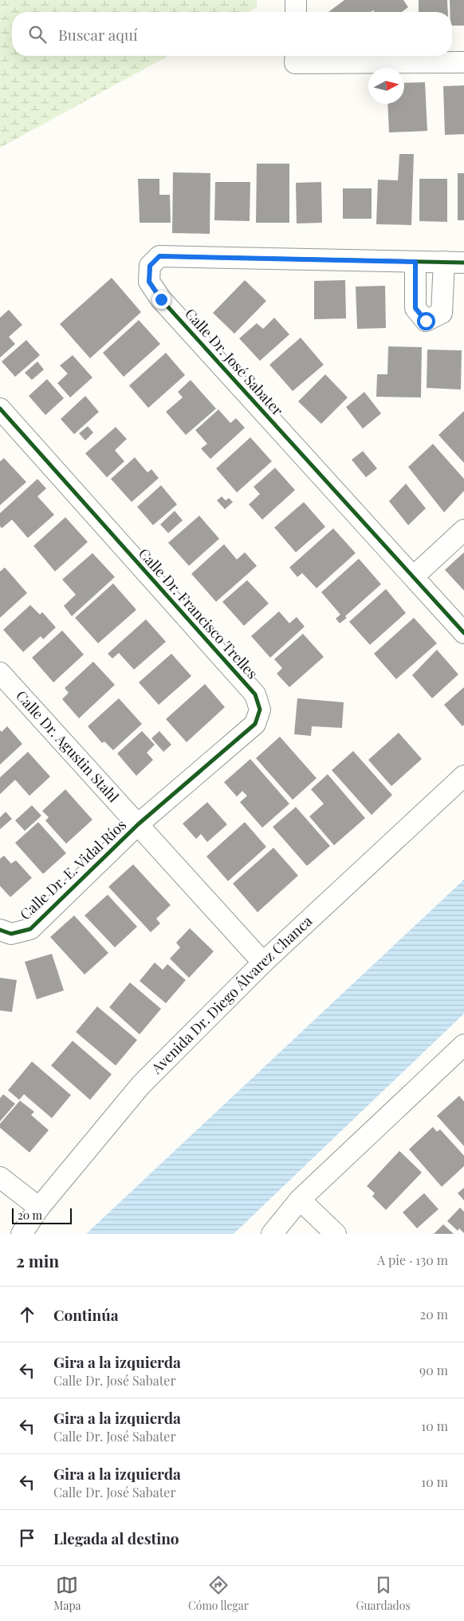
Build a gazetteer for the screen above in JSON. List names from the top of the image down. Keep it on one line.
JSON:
{"streets":{"street":["Calle Dr. José Sabater","Calle Dr. Francisco Trelles","Calle Dr. Agustin Stahl","Calle Dr. E. Vidal Ríos","Avenida Dr. Diego Álvarez Chanca"]},"crossings":[["Calle Dr. Francisco Trelles","Calle Dr. Agustin Stahl"],["Calle Dr. Francisco Trelles","Calle Dr. E. Vidal Ríos"],["Calle Dr. Agustin Stahl","Calle Dr. E. Vidal Ríos"],["Calle Dr. Agustin Stahl","Avenida Dr. Diego Álvarez Chanca"]],"scale_bar":"20 m","north":"right","page":{"search":"Buscar aquí","scale":"20 m","heading":["2 min","A pie · 130 m"],"list":[["Continúa","20 m"],["Gira a la izquierda","Calle Dr. José Sabater","90 m"],["Gira a la izquierda","Calle Dr. José Sabater","10 m"],["Gira a la izquierda","Calle Dr. José Sabater","10 m"],"Llegada al destino"],"nav":["Mapa","Cómo llegar","Guardados"]}}
